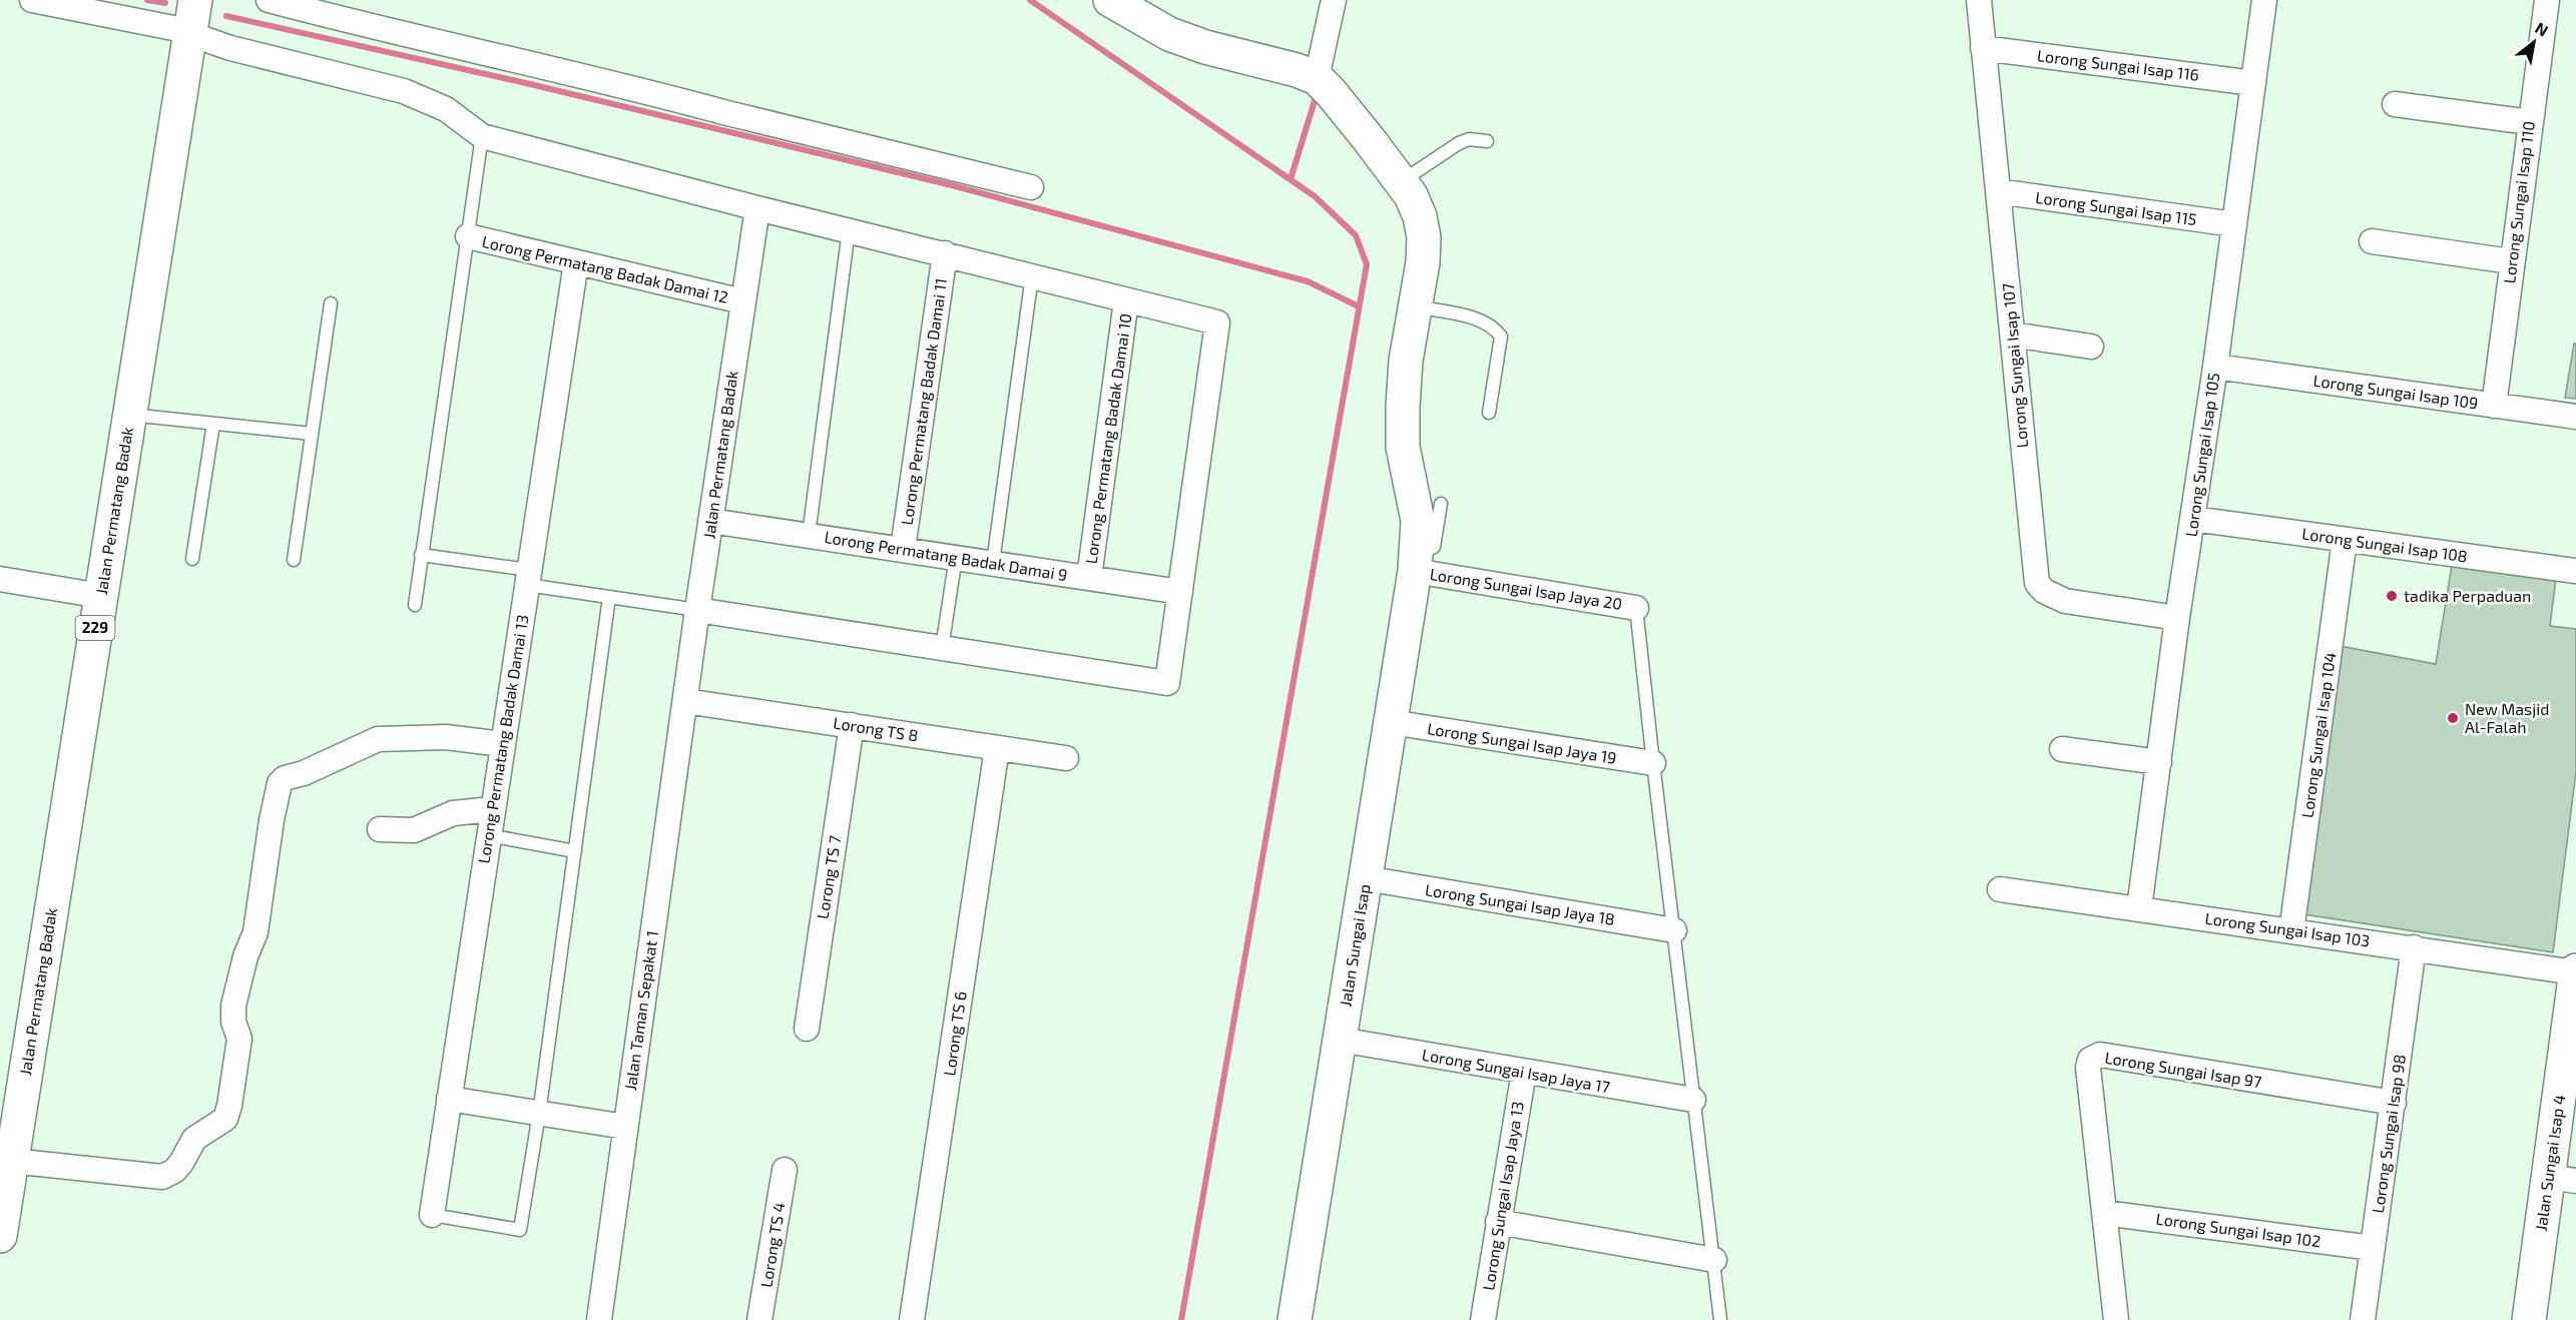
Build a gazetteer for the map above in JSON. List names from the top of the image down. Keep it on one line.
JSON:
{"streets":{"street":["Lorong Sungai Isap 116","Lorong Sungai Isap 110","Lorong Sungai Isap 115","Lorong Permatang Badak Damai 12","Lorong Sungai Isap 107","Lorong Sungai Isap 109","Lorong Permatang Badak Damai 11","Lorong Permatang Badak Damai 10","Jalan Permatang Badak","Lorong Sungai Isap 105","Lorong Sungai Isap 108","Lorong Permatang Badak Damai 9","Lorong Sungai Isap Jaya 20","229","Lorong TS 8","Lorong Sungai Isap 104","Lorong Permatang Badak Damai 13","Lorong Sungai Isap Jaya 19","Lorong TS 7","Lorong Sungai Isap Jaya 18","Lorong Sungai Isap 103","Jalan Sungai Isap","Jalan Taman Sepakat 1","Lorong TS 6","Lorong Sungai Isap 97","Lorong Sungai Isap Jaya 17","Lorong Sungai Isap 98","Jalan Sungai Isap 4","Lorong Sungai Isap Jaya 13","Lorong Sungai Isap 102","Lorong TS 4"]},"crossings":[["Lorong Sungai Isap 116","Lorong Sungai Isap 107"],["Lorong Sungai Isap 116","Lorong Sungai Isap 105"],["Lorong Sungai Isap 110","Lorong Sungai Isap 109"],["Lorong Sungai Isap 115","Lorong Sungai Isap 107"],["Lorong Sungai Isap 115","Lorong Sungai Isap 105"],["Lorong Permatang Badak Damai 12","Jalan Permatang Badak"],["Lorong Permatang Badak Damai 12","Lorong Permatang Badak Damai 13"],["Lorong Sungai Isap 107","Lorong Sungai Isap 105"],["Lorong Sungai Isap 109","Lorong Sungai Isap 105"],["Lorong Permatang Badak Damai 11","Lorong Permatang Badak Damai 9"],["Lorong Permatang Badak Damai 10","Lorong Permatang Badak Damai 9"],["Jalan Permatang Badak","Lorong Permatang Badak Damai 9"],["Jalan Permatang Badak","Lorong TS 8"],["Jalan Permatang Badak","Jalan Taman Sepakat 1"],["Lorong Sungai Isap 105","Lorong Sungai Isap 108"],["Lorong Sungai Isap 105","Lorong Sungai Isap 103"],["Lorong Sungai Isap 108","Lorong Sungai Isap 104"],["Lorong Sungai Isap Jaya 20","Jalan Sungai Isap"],["Lorong TS 8","Lorong TS 7"],["Lorong TS 8","Jalan Taman Sepakat 1"],["Lorong TS 8","Lorong TS 6"],["Lorong Sungai Isap 104","Lorong Sungai Isap 103"],["Lorong Sungai Isap Jaya 19","Jalan Sungai Isap"],["Lorong Sungai Isap Jaya 18","Jalan Sungai Isap"],["Lorong Sungai Isap 103","Lorong Sungai Isap 98"],["Lorong Sungai Isap 103","Jalan Sungai Isap 4"],["Jalan Sungai Isap","Lorong Sungai Isap Jaya 17"],["Lorong Sungai Isap 97","Lorong Sungai Isap 98"],["Lorong Sungai Isap 97","Lorong Sungai Isap 102"],["Lorong Sungai Isap Jaya 17","Lorong Sungai Isap Jaya 13"],["Lorong Sungai Isap 98","Lorong Sungai Isap 102"]],"places":["tadika Perpaduan","New Masjid Al-Falah"],"north":"top right"}
